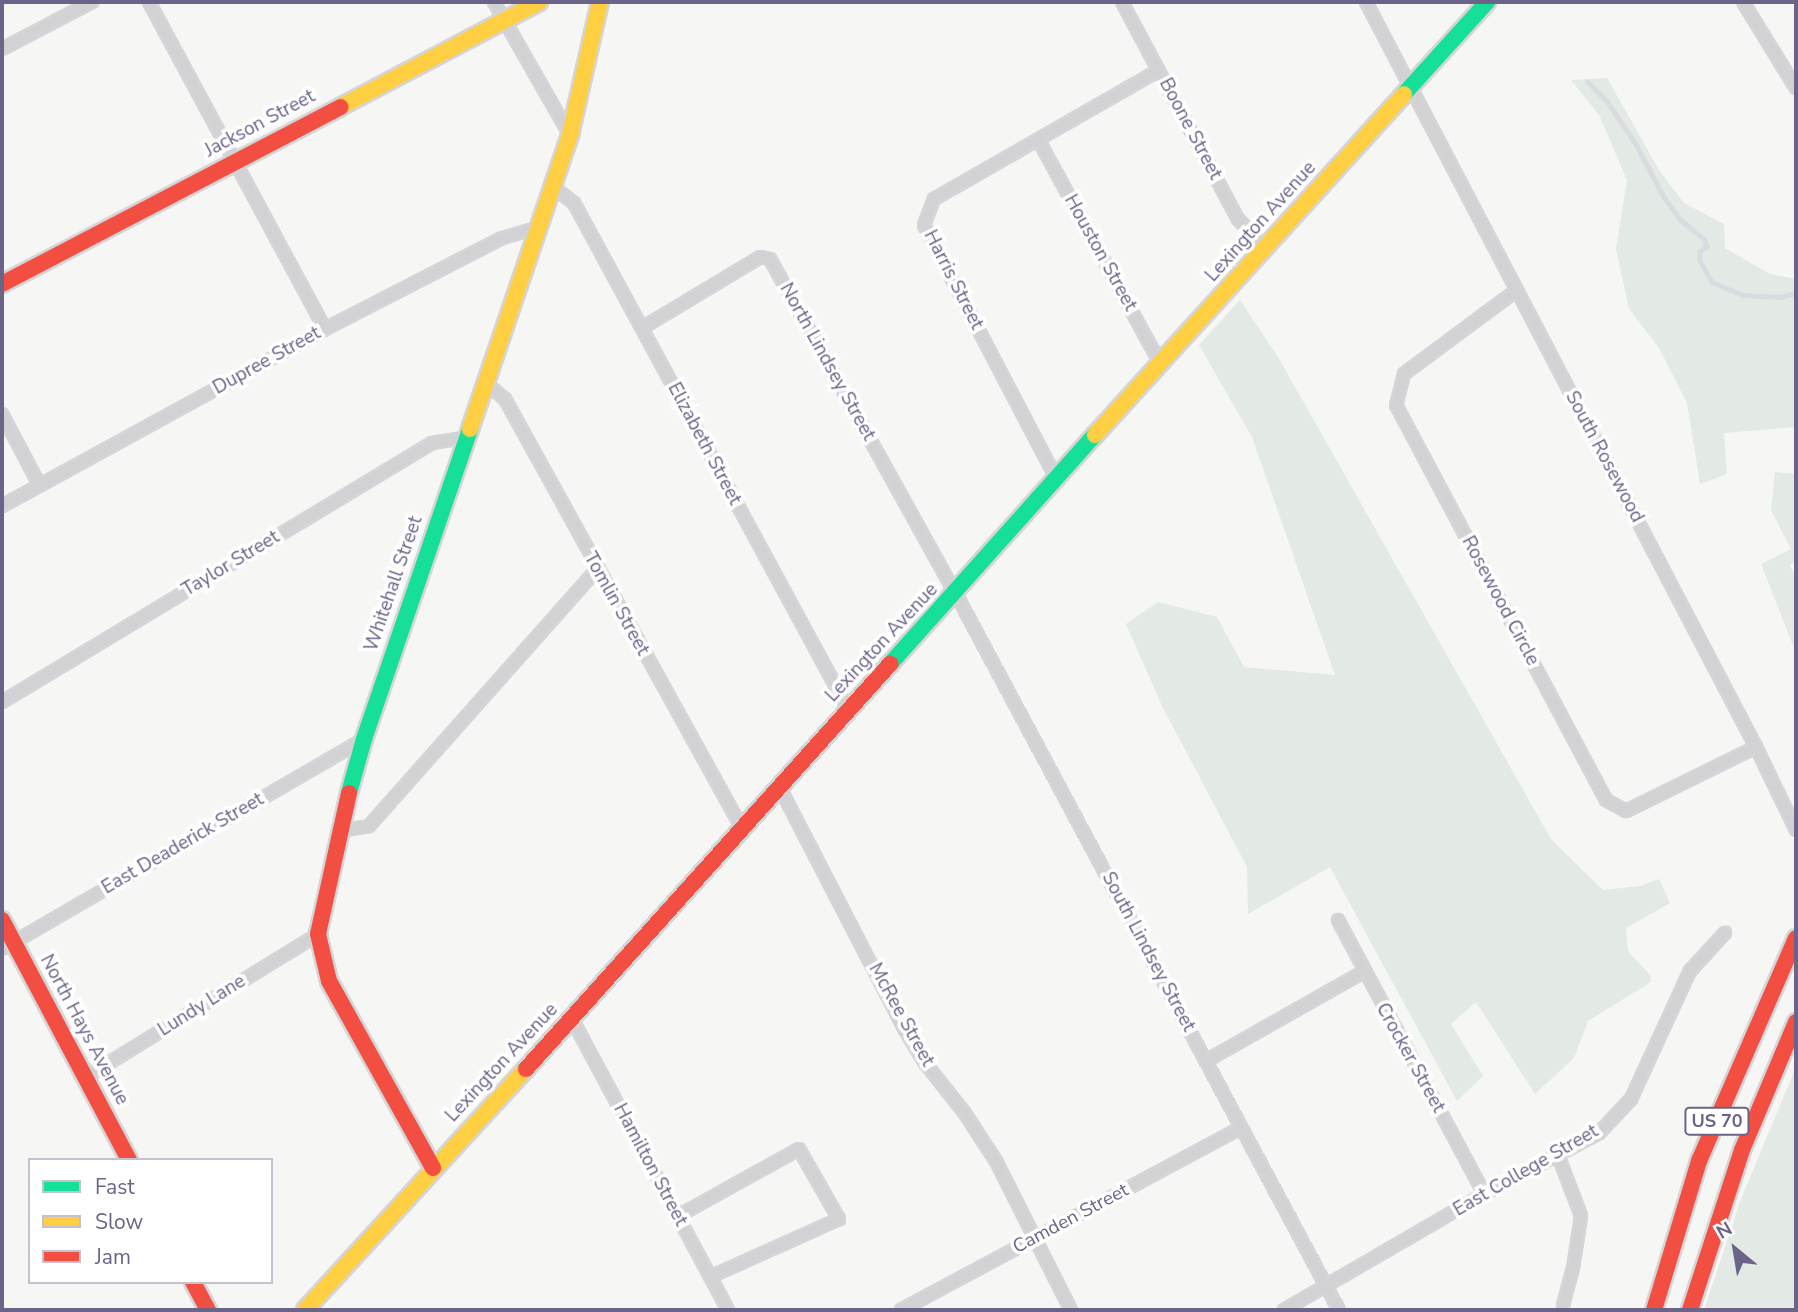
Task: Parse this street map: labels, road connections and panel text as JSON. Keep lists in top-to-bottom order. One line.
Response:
{"streets":{"main road":["Jackson Street","Lexington Avenue","Whitehall Street","North Hays Avenue","US 70"],"street":["Boone Street","Houston Street","Harris Street","Dupree Street","North Lindsey Street","Elizabeth Street","South Rosewood","Taylor Street","Rosewood Circle","Tomlin Street","East Deaderick Street","South Lindsey Street","Lundy Lane","McRee Street","Crocker Street","Hamilton Street","East College Street","Camden Street"]},"crossings":[["Boone Street","Lexington Avenue"],["Boone Street","Harris Street"],["Lexington Avenue","Houston Street"],["Lexington Avenue","Harris Street"],["Lexington Avenue","North Lindsey Street"],["Lexington Avenue","Elizabeth Street"],["Lexington Avenue","South Rosewood"],["Lexington Avenue","Whitehall Street"],["Lexington Avenue","Tomlin Street"],["Lexington Avenue","South Lindsey Street"],["Lexington Avenue","McRee Street"],["Lexington Avenue","Hamilton Street"],["Houston Street","Harris Street"],["Dupree Street","Whitehall Street"],["North Lindsey Street","Elizabeth Street"],["North Lindsey Street","South Lindsey Street"],["Elizabeth Street","Whitehall Street"],["South Rosewood","Rosewood Circle"],["Taylor Street","Whitehall Street"],["Whitehall Street","Tomlin Street"],["Whitehall Street","East Deaderick Street"],["Whitehall Street","Lundy Lane"],["East Deaderick Street","North Hays Avenue"],["South Lindsey Street","East College Street"],["South Lindsey Street","Camden Street"],["Lundy Lane","North Hays Avenue"],["McRee Street","Camden Street"],["Crocker Street","East College Street"]],"legend":["Fast","Slow","Jam"],"north":"top left"}
